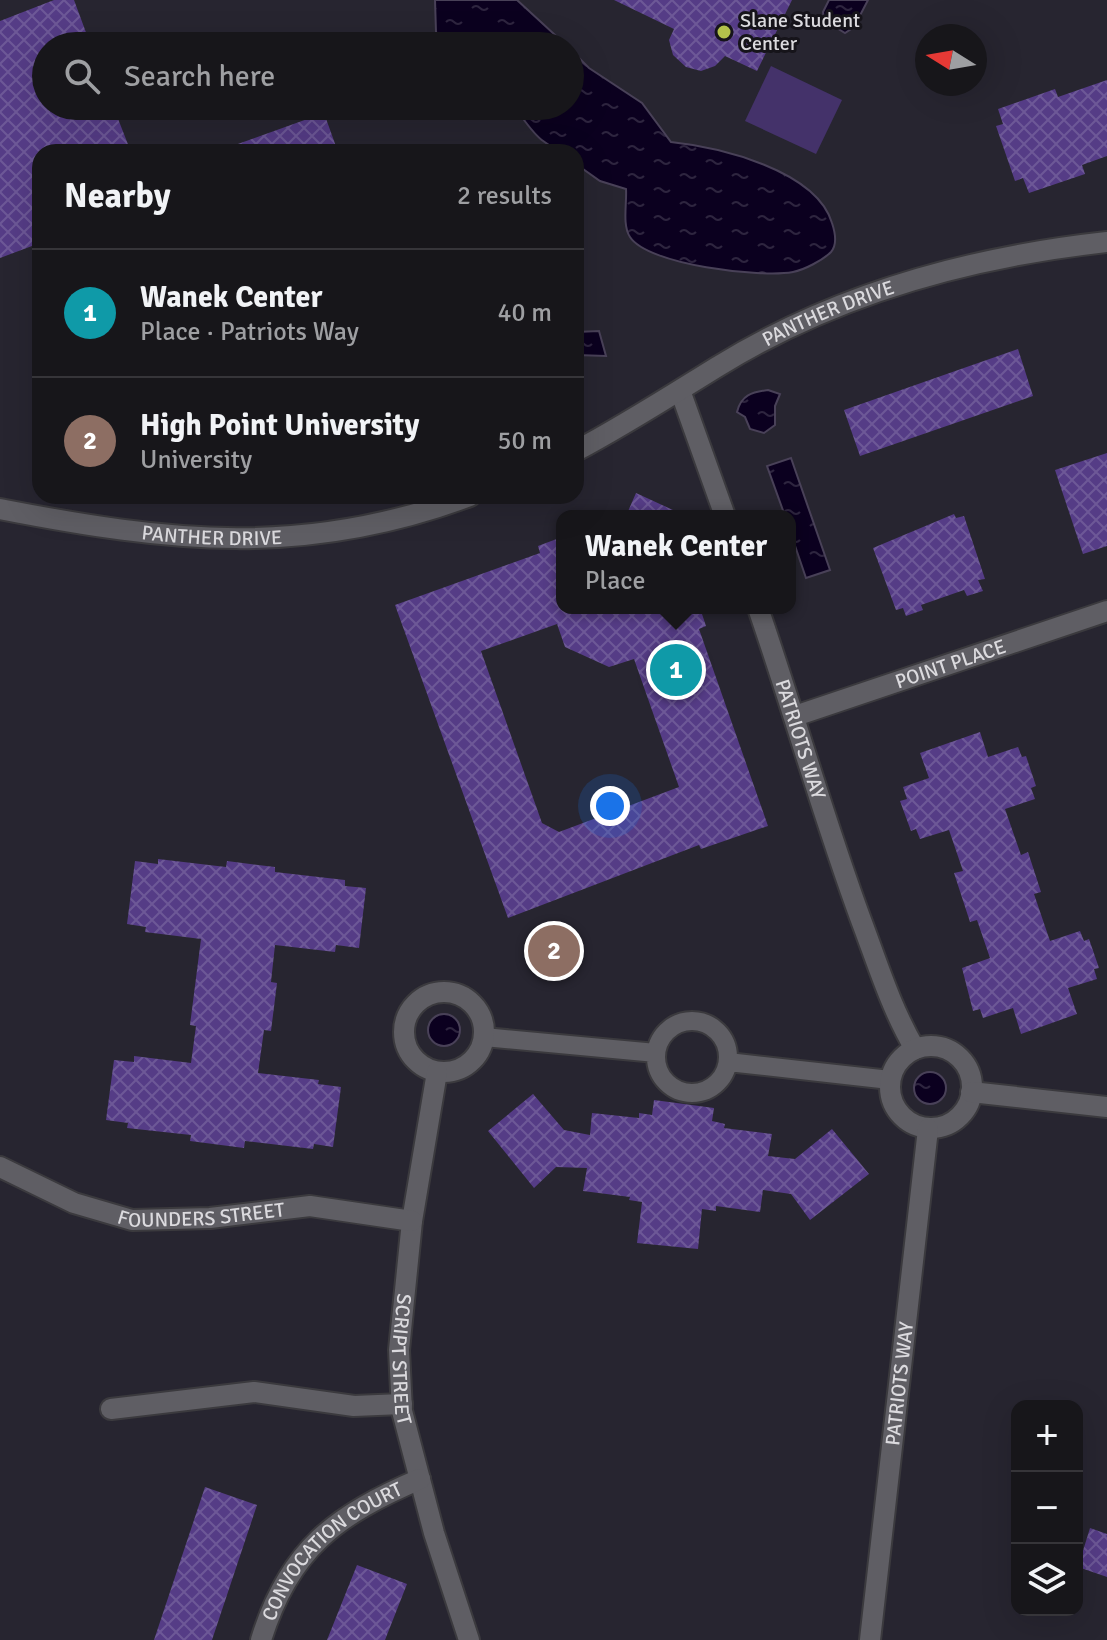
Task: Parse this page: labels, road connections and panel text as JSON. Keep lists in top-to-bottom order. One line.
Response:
{"streets":{"street":["PANTHER DRIVE","POINT PLACE","PATRIOTS WAY","FOUNDERS STREET","SCRIPT STREET","CONVOCATION COURT"]},"crossings":[["POINT PLACE","PATRIOTS WAY"],["FOUNDERS STREET","SCRIPT STREET"],["SCRIPT STREET","CONVOCATION COURT"]],"places":["Slane Student Center"],"north":"left","page":{"search":"Search here","heading":["Nearby","2 results"],"list":[{"mark":"1","name":"Wanek Center","note":"Place · Patriots Way","value":"40 m"},{"mark":"2","name":"High Point University","note":"University","value":"50 m"}],"popup":["Wanek Center","Place"],"pins":["1","2"],"map_buttons":["+","−"]}}
